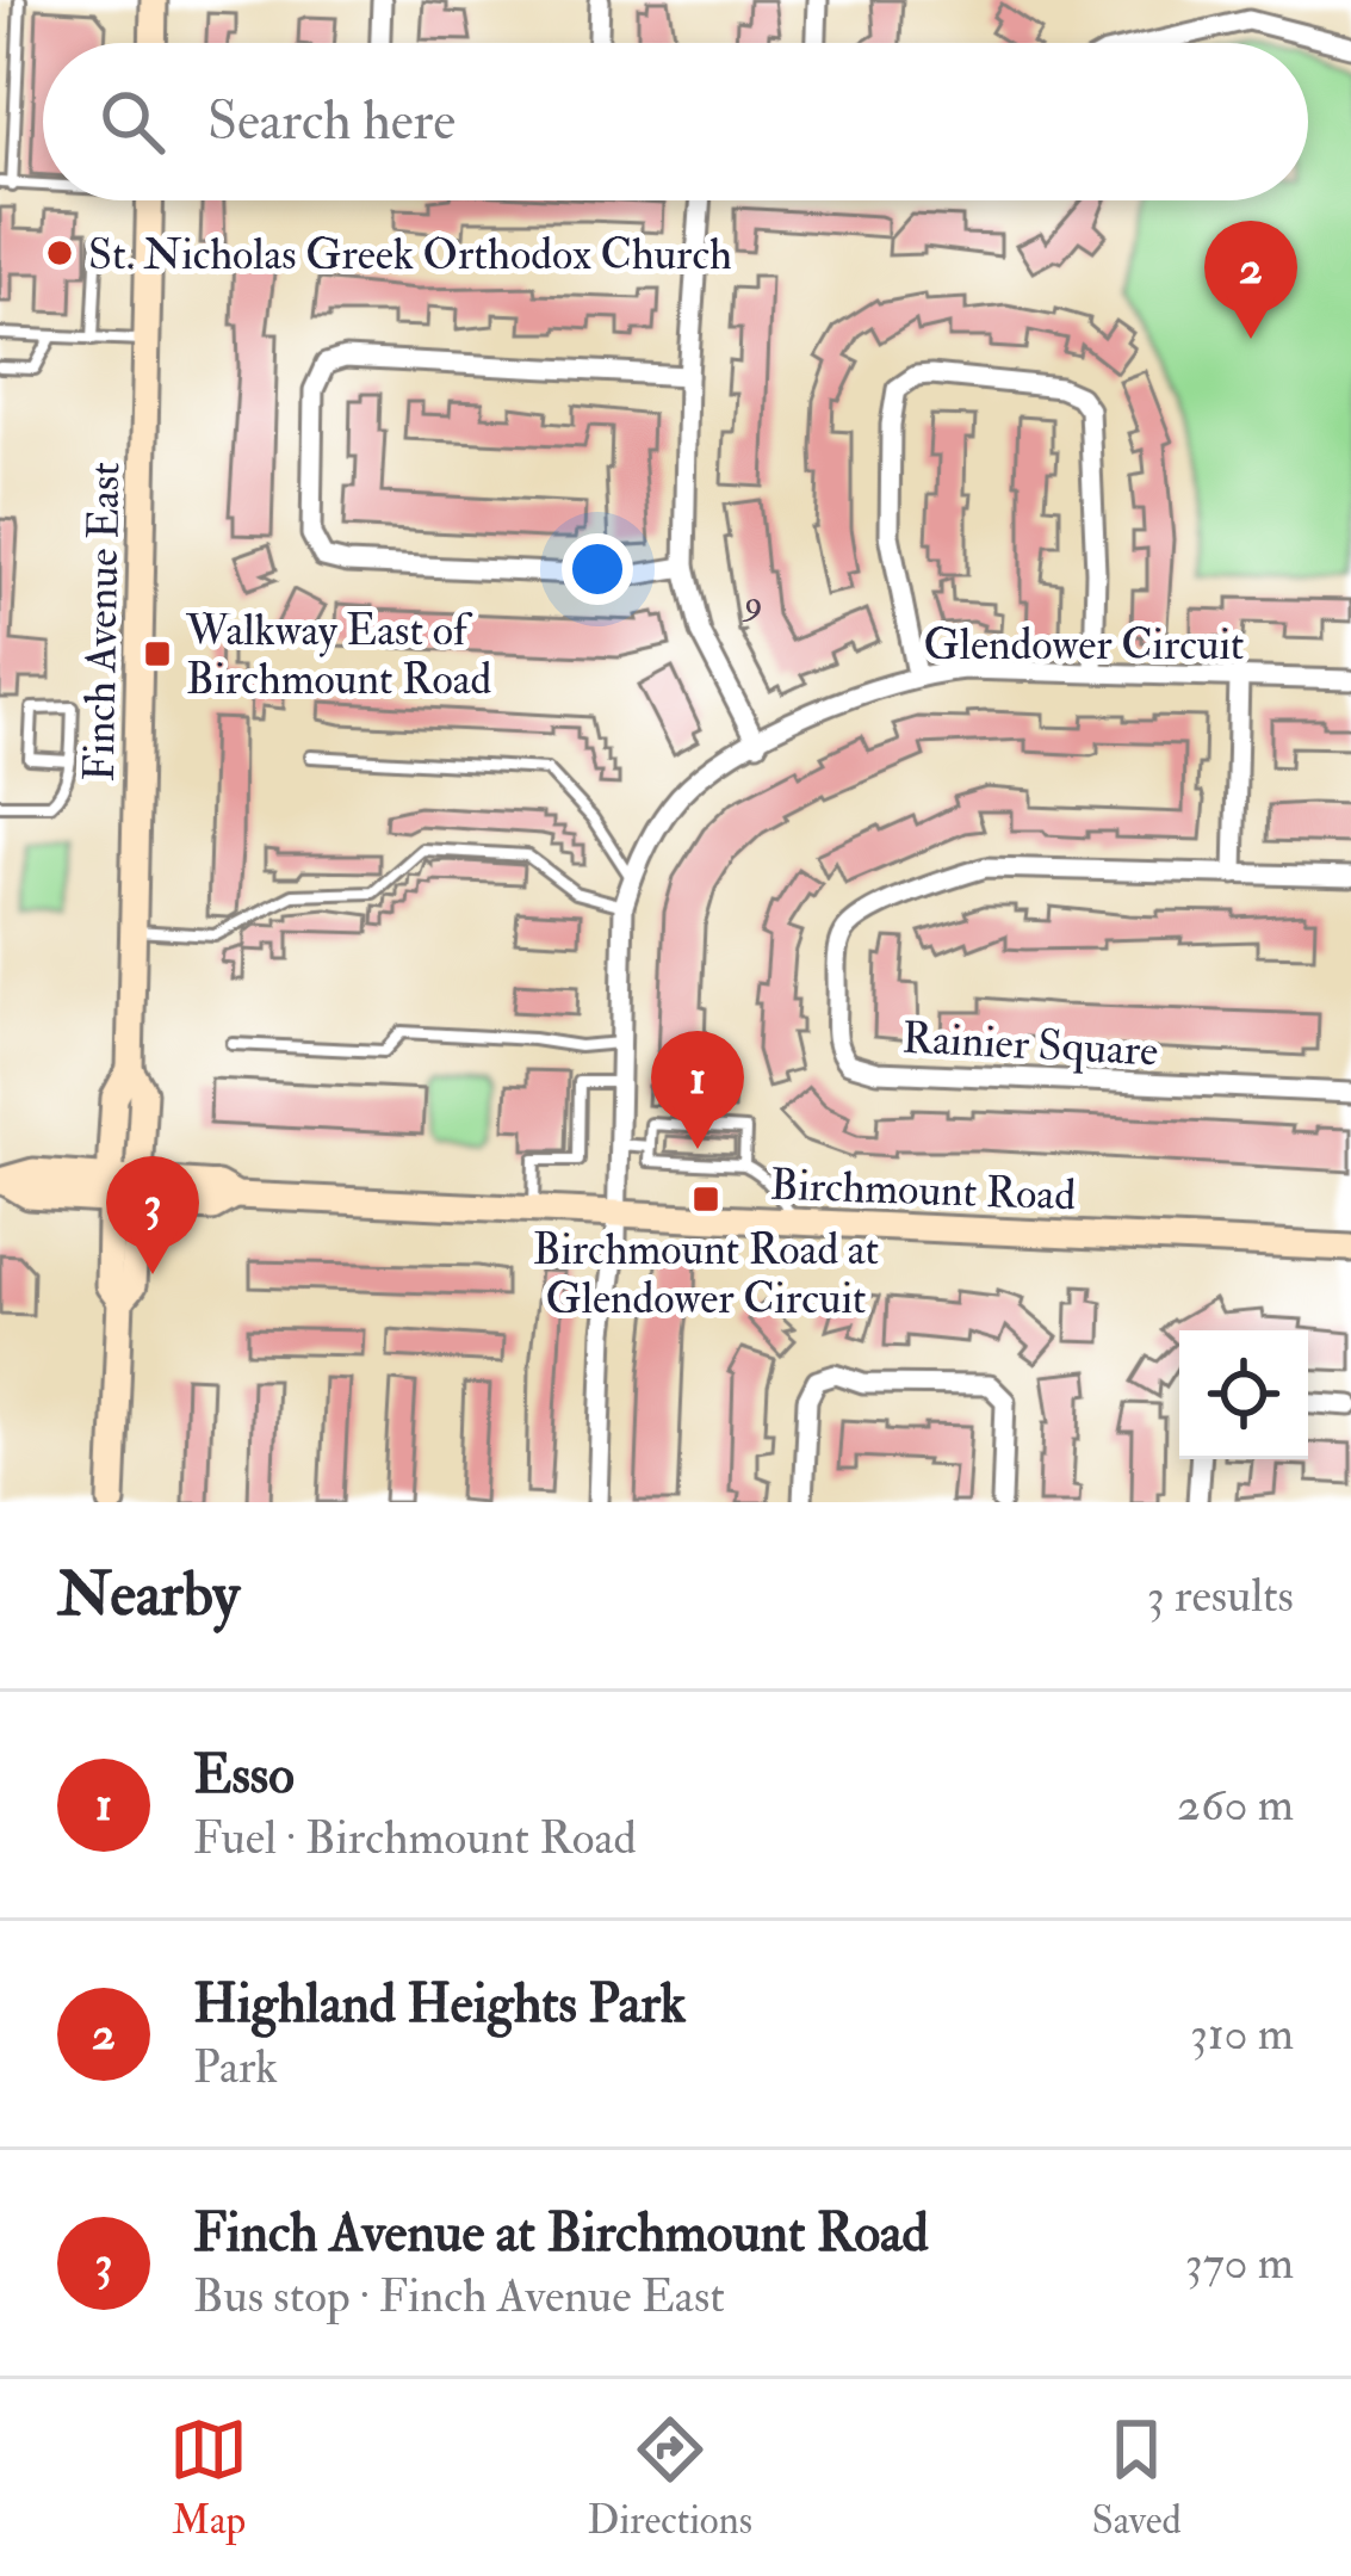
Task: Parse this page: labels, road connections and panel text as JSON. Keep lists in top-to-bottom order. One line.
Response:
{"streets":{"main road":["Finch Avenue East","Birchmount Road"],"street":["Glendower Circuit","Rainier Square"]},"crossings":[["Finch Avenue East","Birchmount Road"],["Glendower Circuit","Birchmount Road"]],"places":{"other":["St. Nicholas Greek Orthodox Church"],"transit":["Walkway East of Birchmount Road","Birchmount Road at Glendower Circuit"]},"house_numbers":["9"],"page":{"search":"Search here","pins":["2","1","3"],"heading":["Nearby","3 results"],"list":[{"mark":"1","name":"Esso","note":"Fuel · Birchmount Road","value":"260 m"},{"mark":"2","name":"Highland Heights Park","note":"Park","value":"310 m"},{"mark":"3","name":"Finch Avenue at Birchmount Road","note":"Bus stop · Finch Avenue East","value":"370 m"}],"nav":["Map","Directions","Saved"]}}
